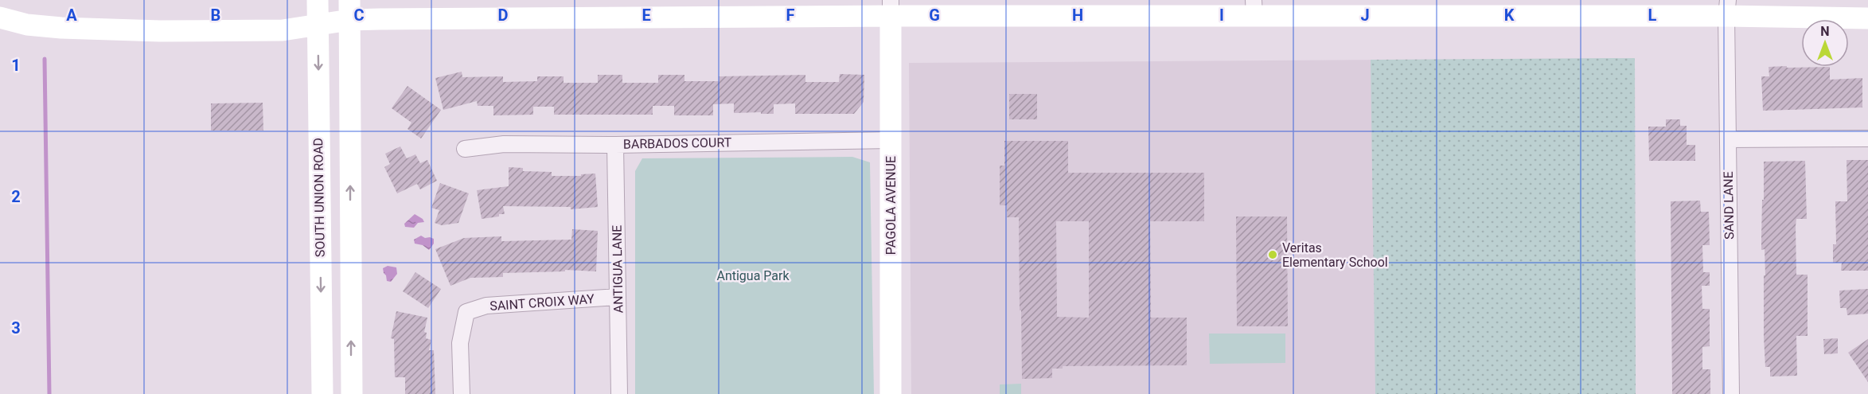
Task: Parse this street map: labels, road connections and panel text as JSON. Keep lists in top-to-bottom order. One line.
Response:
{"streets":{"street":["BARBADOS COURT","SOUTH UNION ROAD","PAGOLA AVENUE","SAND LANE","ANTIGUA LANE","SAINT CROIX WAY"]},"crossings":[["BARBADOS COURT","PAGOLA AVENUE"],["BARBADOS COURT","ANTIGUA LANE"],["ANTIGUA LANE","SAINT CROIX WAY"]],"parks":["Antigua Park"],"places":["Veritas Elementary School"],"north":"top","grid":{"columns":["A","B","C","D","E","F","G","H","I","J","K","L"],"rows":["1","2","3"]}}
